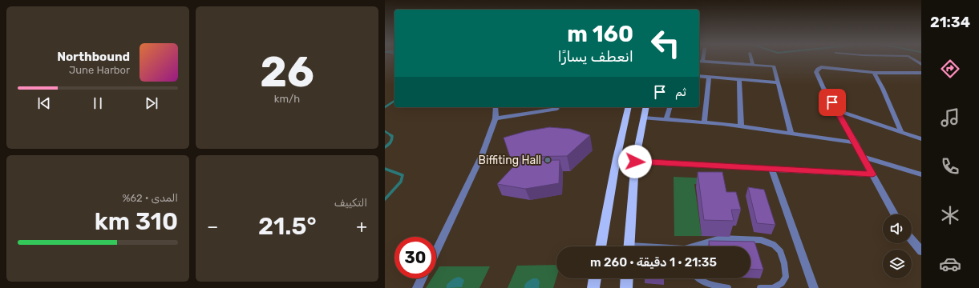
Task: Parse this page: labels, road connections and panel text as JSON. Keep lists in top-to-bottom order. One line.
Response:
{"places":["Biffiting Hall"],"page":{"tabs":"21:34","tile":[["26","km/h"],"التكييف",["المدى · 62%","310 km"]],"turn":["160 m","انعطف يسارًا"],"song":["Northbound","June Harbor"],"then":"ثم","heat":["−","21.5°","+"],"limit":"30","trip":"21:35 · 1 دقيقة · 260 m"}}
